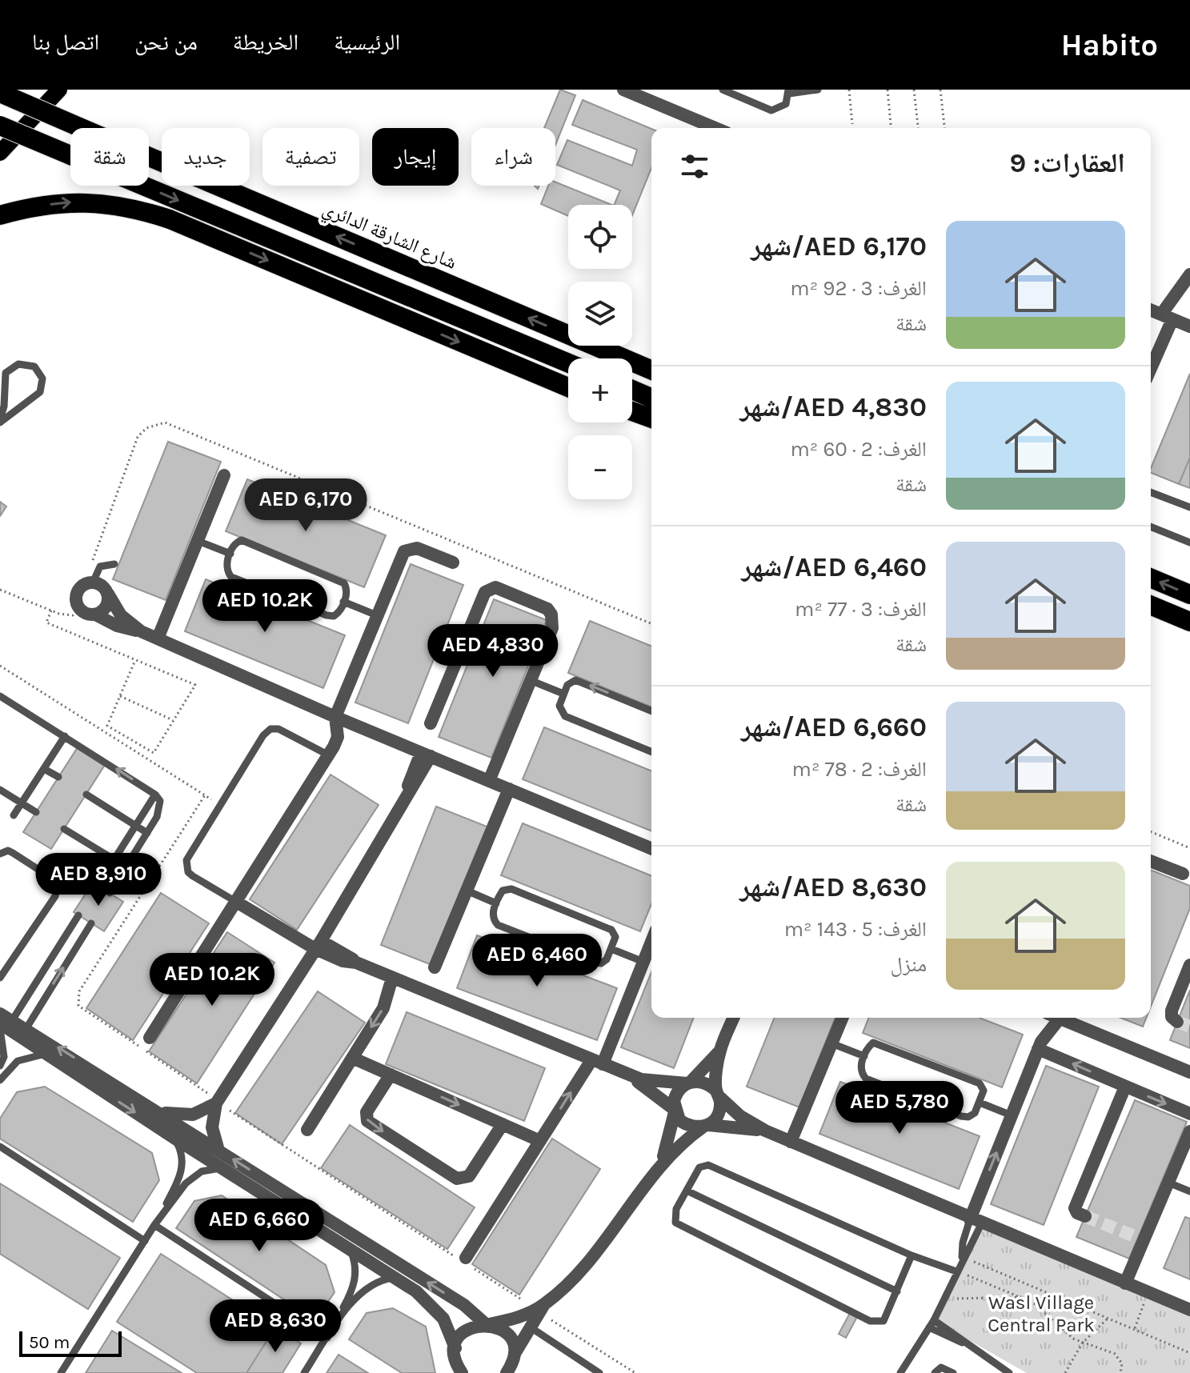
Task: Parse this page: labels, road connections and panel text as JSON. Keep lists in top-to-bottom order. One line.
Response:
{"streets":{"highway":["شارع الشارقة الدائري"]},"parks":["Wasl Village Central Park"],"scale_bar":"50 m","page":{"header":"Habito","nav":["الرئيسية","الخريطة","من نحن","اتصل بنا"],"chip":["شراء","إيجار","تصفية","جديد","شقة"],"heading":"العقارات: 9","map_buttons":["+","−"],"list":[{"name":"AED 6,170/شهر","note":"الغرف: 3 · 92 m² · شقة"},{"name":"AED 4,830/شهر","note":"الغرف: 2 · 60 m² · شقة"},{"name":"AED 6,460/شهر","note":"الغرف: 3 · 77 m² · شقة"},{"name":"AED 6,660/شهر","note":"الغرف: 2 · 78 m² · شقة"},{"name":"AED 8,630/شهر","note":"الغرف: 5 · 143 m² · منزل"}],"price":["AED 6,170","AED 10.2K","AED 4,830","AED 8,910","AED 6,460","AED 10.2K","AED 5,780","AED 6,660","AED 8,630"],"scale":"50 m"}}
